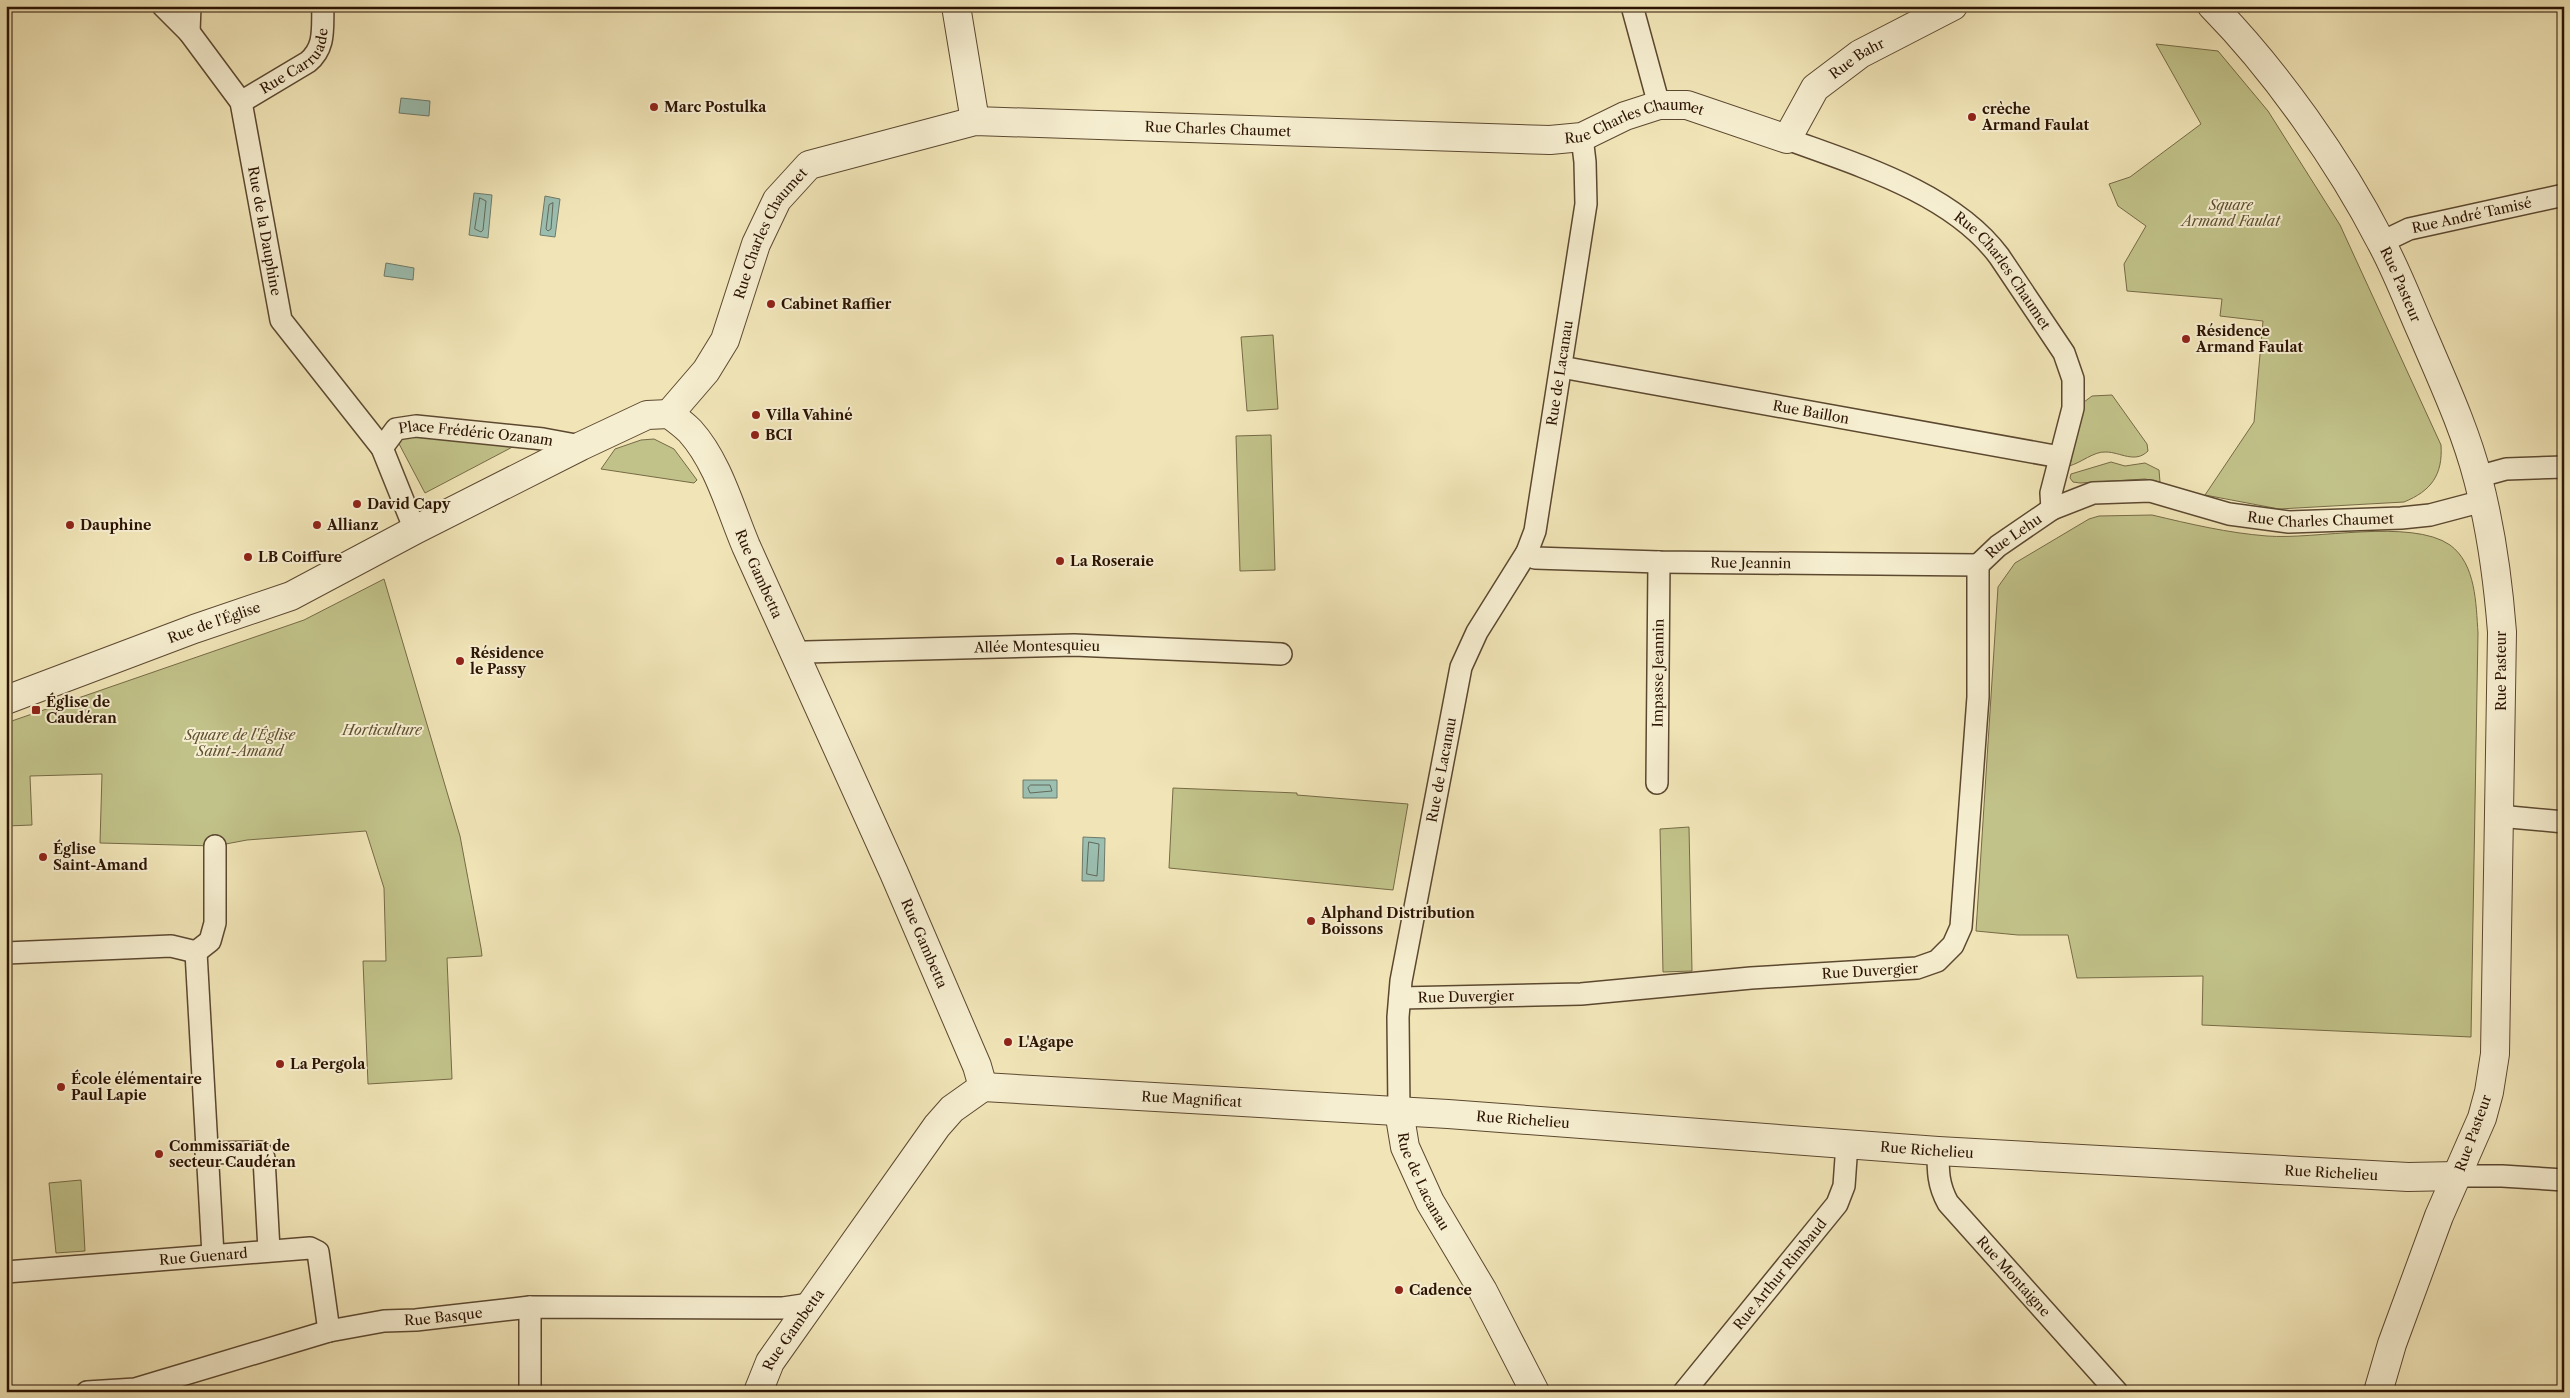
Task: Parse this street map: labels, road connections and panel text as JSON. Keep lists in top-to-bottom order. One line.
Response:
{"streets":{"street":["Rue Carruade","Rue Bahr","Rue Charles Chaumet","Rue André Tamisé","Rue de la Dauphine","Rue Pasteur","Rue de Lacanau","Rue Baillon","Place Frédéric Ozanam","Rue Lehu","Rue Jeannin","Rue Gambetta","Rue de l'Église","Allée Montesquieu","Impasse Jeannin","Rue Duvergier","Rue Magnificat","Rue Richelieu","Rue Guenard","Rue Arthur Rimbaud","Rue Montaigne","Rue Basque"]},"crossings":[["Rue Carruade","Rue de la Dauphine"],["Rue Bahr","Rue Charles Chaumet"],["Rue Charles Chaumet","Rue Pasteur"],["Rue Charles Chaumet","Rue de Lacanau"],["Rue Charles Chaumet","Rue Baillon"],["Rue Charles Chaumet","Place Frédéric Ozanam"],["Rue Charles Chaumet","Rue Lehu"],["Rue Charles Chaumet","Rue Gambetta"],["Rue André Tamisé","Rue Pasteur"],["Rue de la Dauphine","Place Frédéric Ozanam"],["Rue Pasteur","Rue Richelieu"],["Rue de Lacanau","Rue Baillon"],["Rue de Lacanau","Rue Jeannin"],["Rue de Lacanau","Rue Duvergier"],["Rue de Lacanau","Rue Magnificat"],["Rue de Lacanau","Rue Richelieu"],["Place Frédéric Ozanam","Rue Gambetta"],["Place Frédéric Ozanam","Rue de l'Église"],["Rue Lehu","Rue Jeannin"],["Rue Lehu","Rue Duvergier"],["Rue Jeannin","Impasse Jeannin"],["Rue Jeannin","Rue Duvergier"],["Rue Gambetta","Allée Montesquieu"],["Rue Gambetta","Rue Magnificat"],["Rue Gambetta","Rue Basque"],["Rue Magnificat","Rue Richelieu"],["Rue Richelieu","Rue Arthur Rimbaud"],["Rue Richelieu","Rue Montaigne"],["Rue Guenard","Rue Basque"]],"parks":["Square Armand Faulat","Horticulture","Square de l'Église Saint-Amand"],"places":{"other":["Marc Postulka","crèche Armand Faulat","Cabinet Raffier","Résidence Armand Faulat","Villa Vahiné","BCI","David Capy","Dauphine","Allianz","LB Coiffure","La Roseraie","Résidence le Passy","Église Saint-Amand","Alphand Distribution Boissons","L'Agape","La Pergola","École élémentaire Paul Lapie","Commissariat de secteur Caudéran","Cadence"],"transit":["Église de Caudéran"]}}
